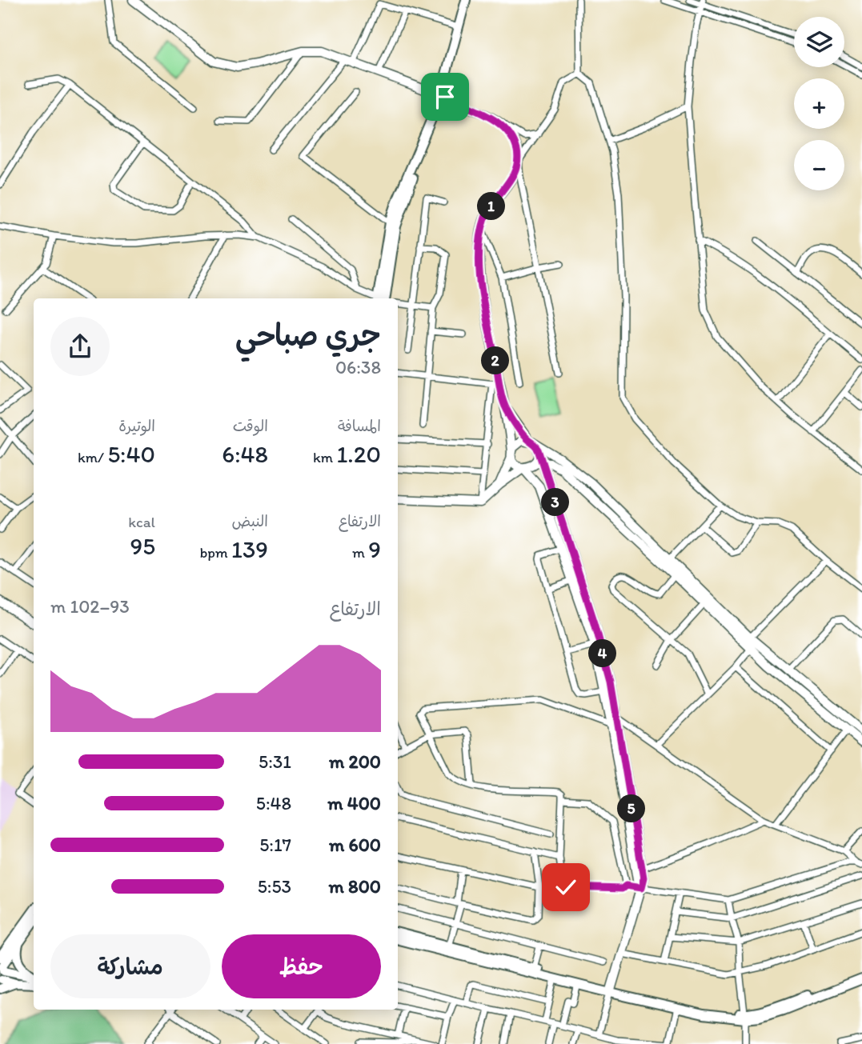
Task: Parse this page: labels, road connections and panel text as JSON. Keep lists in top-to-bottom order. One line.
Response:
{"page":{"map_buttons":["+","−"],"pins":["1","2","3","4","5"],"heading":["جري صباحي","06:38"],"stats":[["المسافة","1.20 km"],["الوقت","6:48"],["الوتيرة","5:40 /km"],["الارتفاع","9 m"],["النبض","139 bpm"],["kcal","95"]],"chart":["الارتفاع","93–102 m"],"list":[{"name":"200 m","note":"5:31"},{"name":"400 m","note":"5:48"},{"name":"600 m","note":"5:17"},{"name":"800 m","note":"5:53"}],"buttons":["حفظ","مشاركة"]}}
